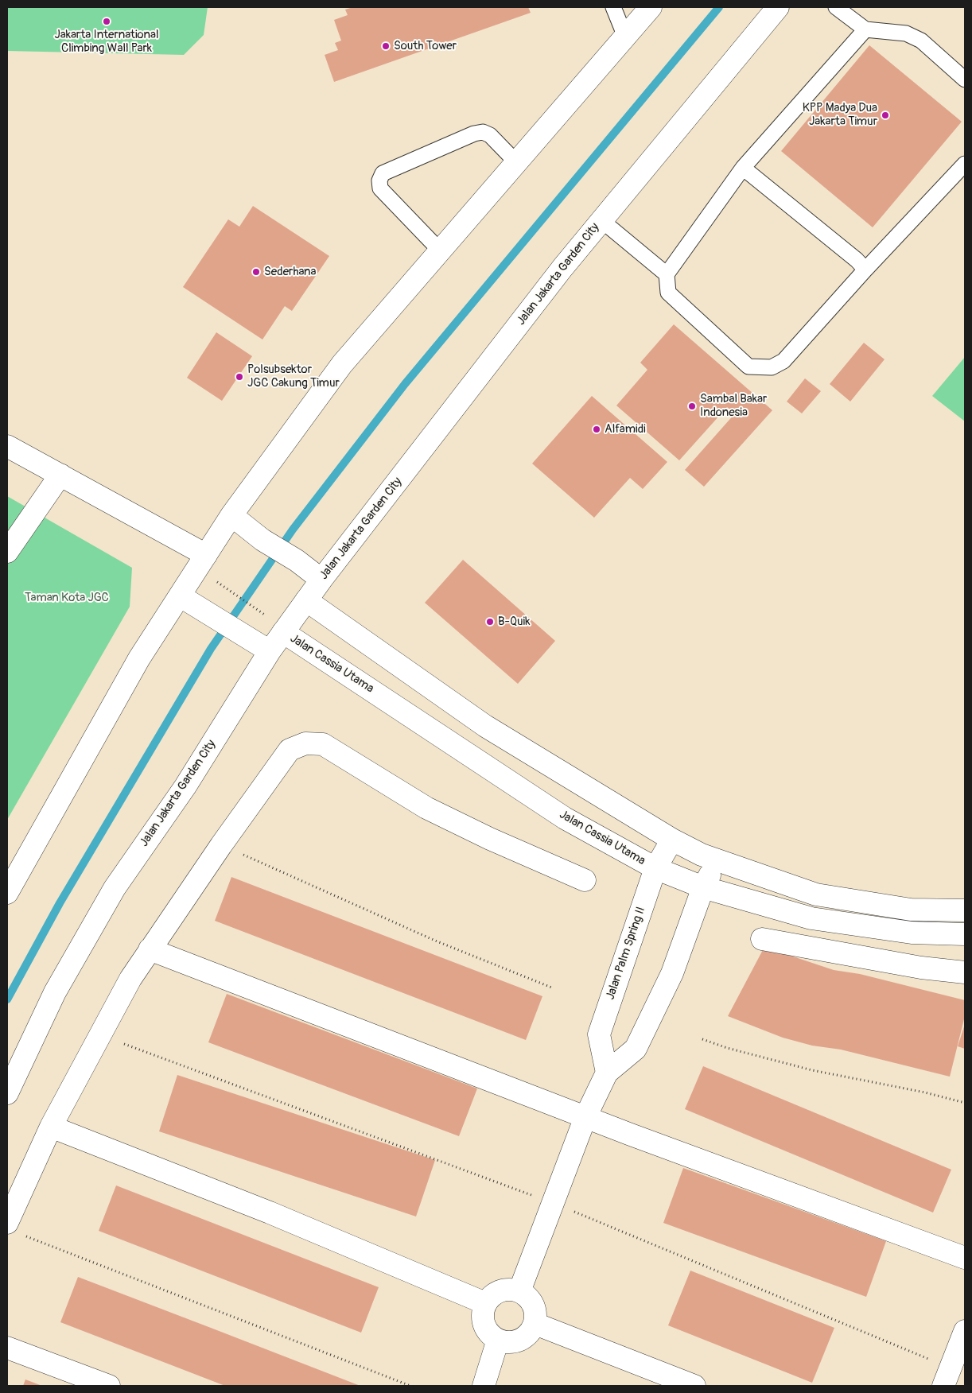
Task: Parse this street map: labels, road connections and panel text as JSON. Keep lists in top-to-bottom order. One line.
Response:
{"streets":{"street":["Jalan Jakarta Garden City","Jalan Cassia Utama","Jalan Palm Spring II"]},"crossings":[["Jalan Jakarta Garden City","Jalan Cassia Utama"],["Jalan Cassia Utama","Jalan Palm Spring II"]],"parks":["Taman Kota JGC"],"places":["Jakarta International Climbing Wall Park","South Tower","KPP Madya Dua Jakarta Timur","Sederhana","Polsubsektor JGC Cakung Timur","Sambal Bakar Indonesia","Alfamidi","B-Quik"]}
